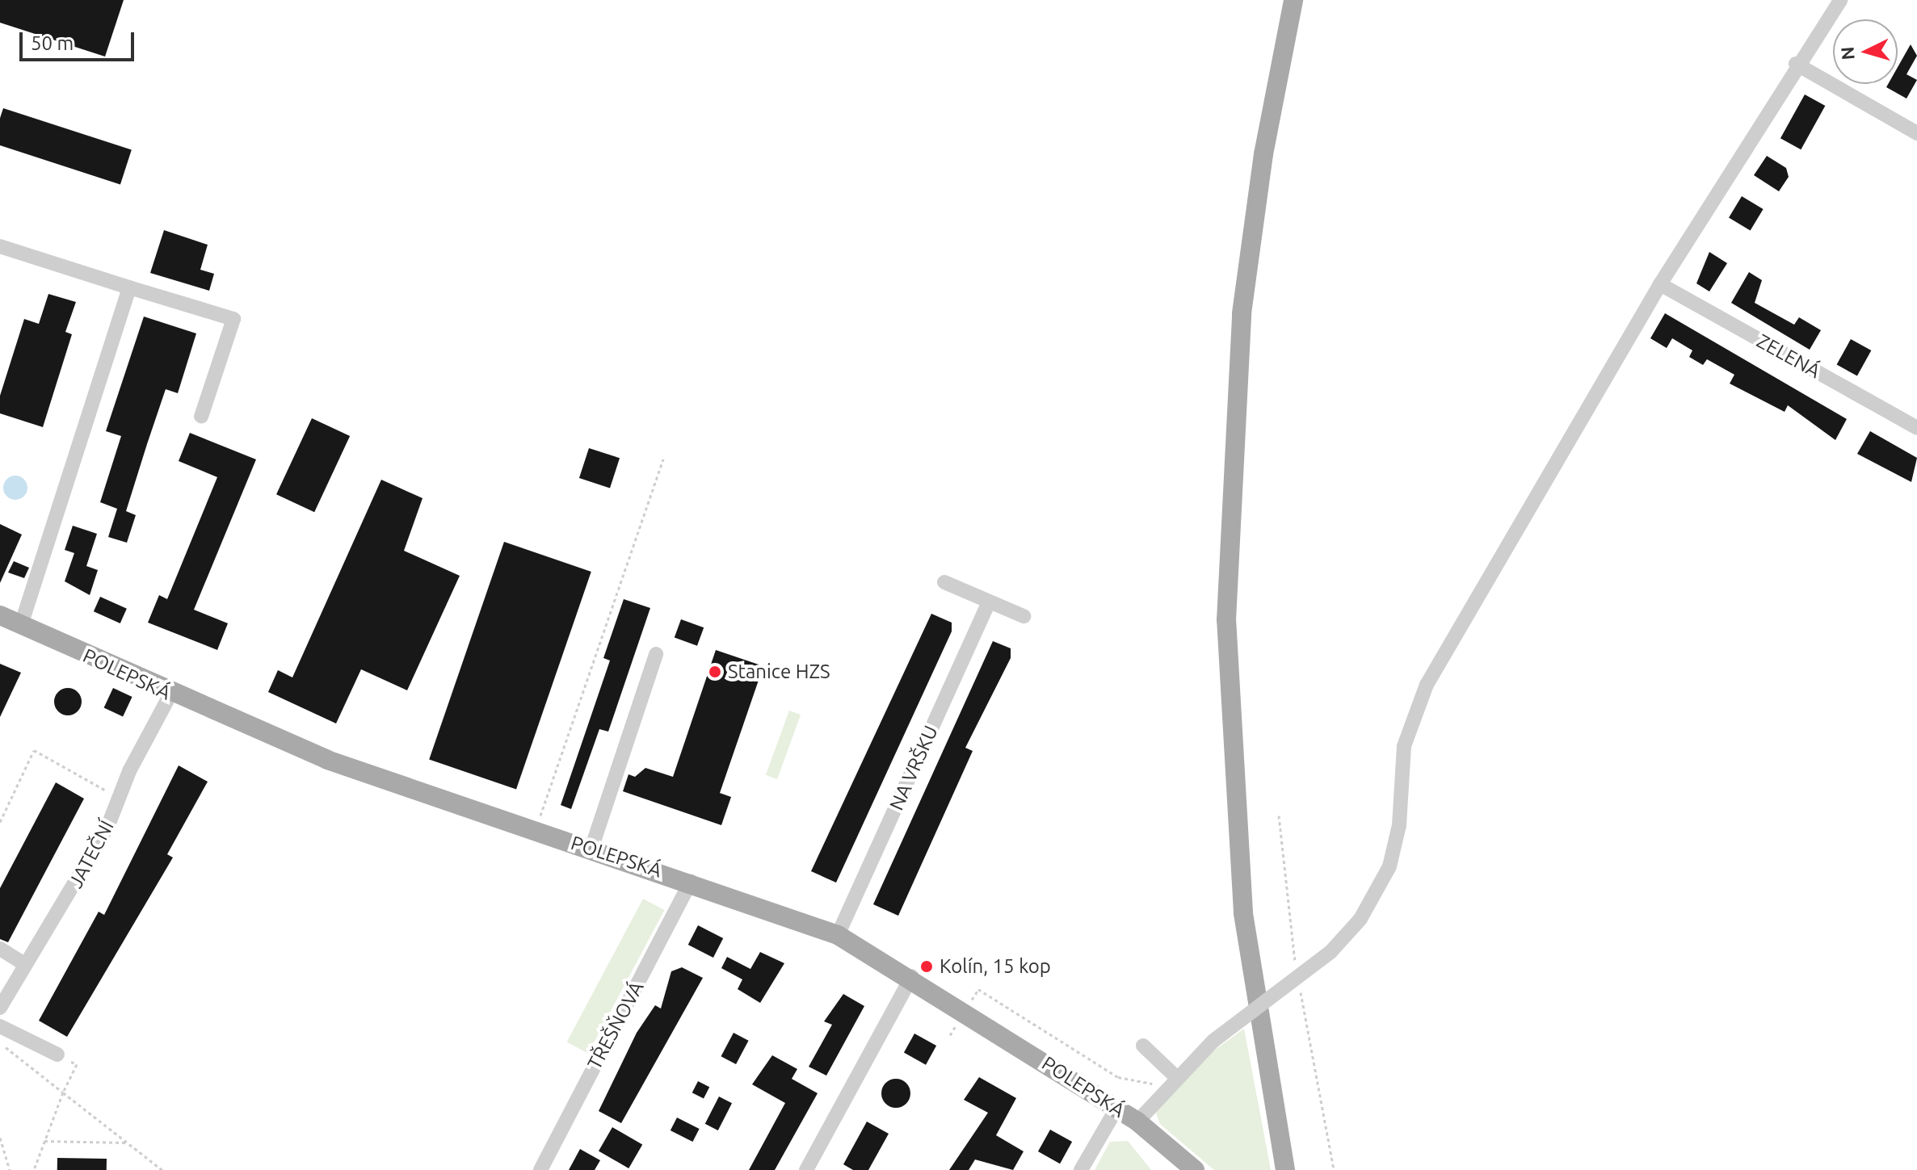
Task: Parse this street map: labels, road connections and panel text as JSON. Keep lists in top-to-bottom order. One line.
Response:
{"streets":{"main road":["POLEPSKÁ"],"street":["ZELENÁ","NA VRŠKU","JATEČNÍ","TŘEŠŇOVÁ"]},"crossings":[["POLEPSKÁ","NA VRŠKU"],["POLEPSKÁ","JATEČNÍ"],["POLEPSKÁ","TŘEŠŇOVÁ"]],"places":["Stanice HZS","Kolín, 15 kop"],"scale_bar":"50 m","north":"left"}
